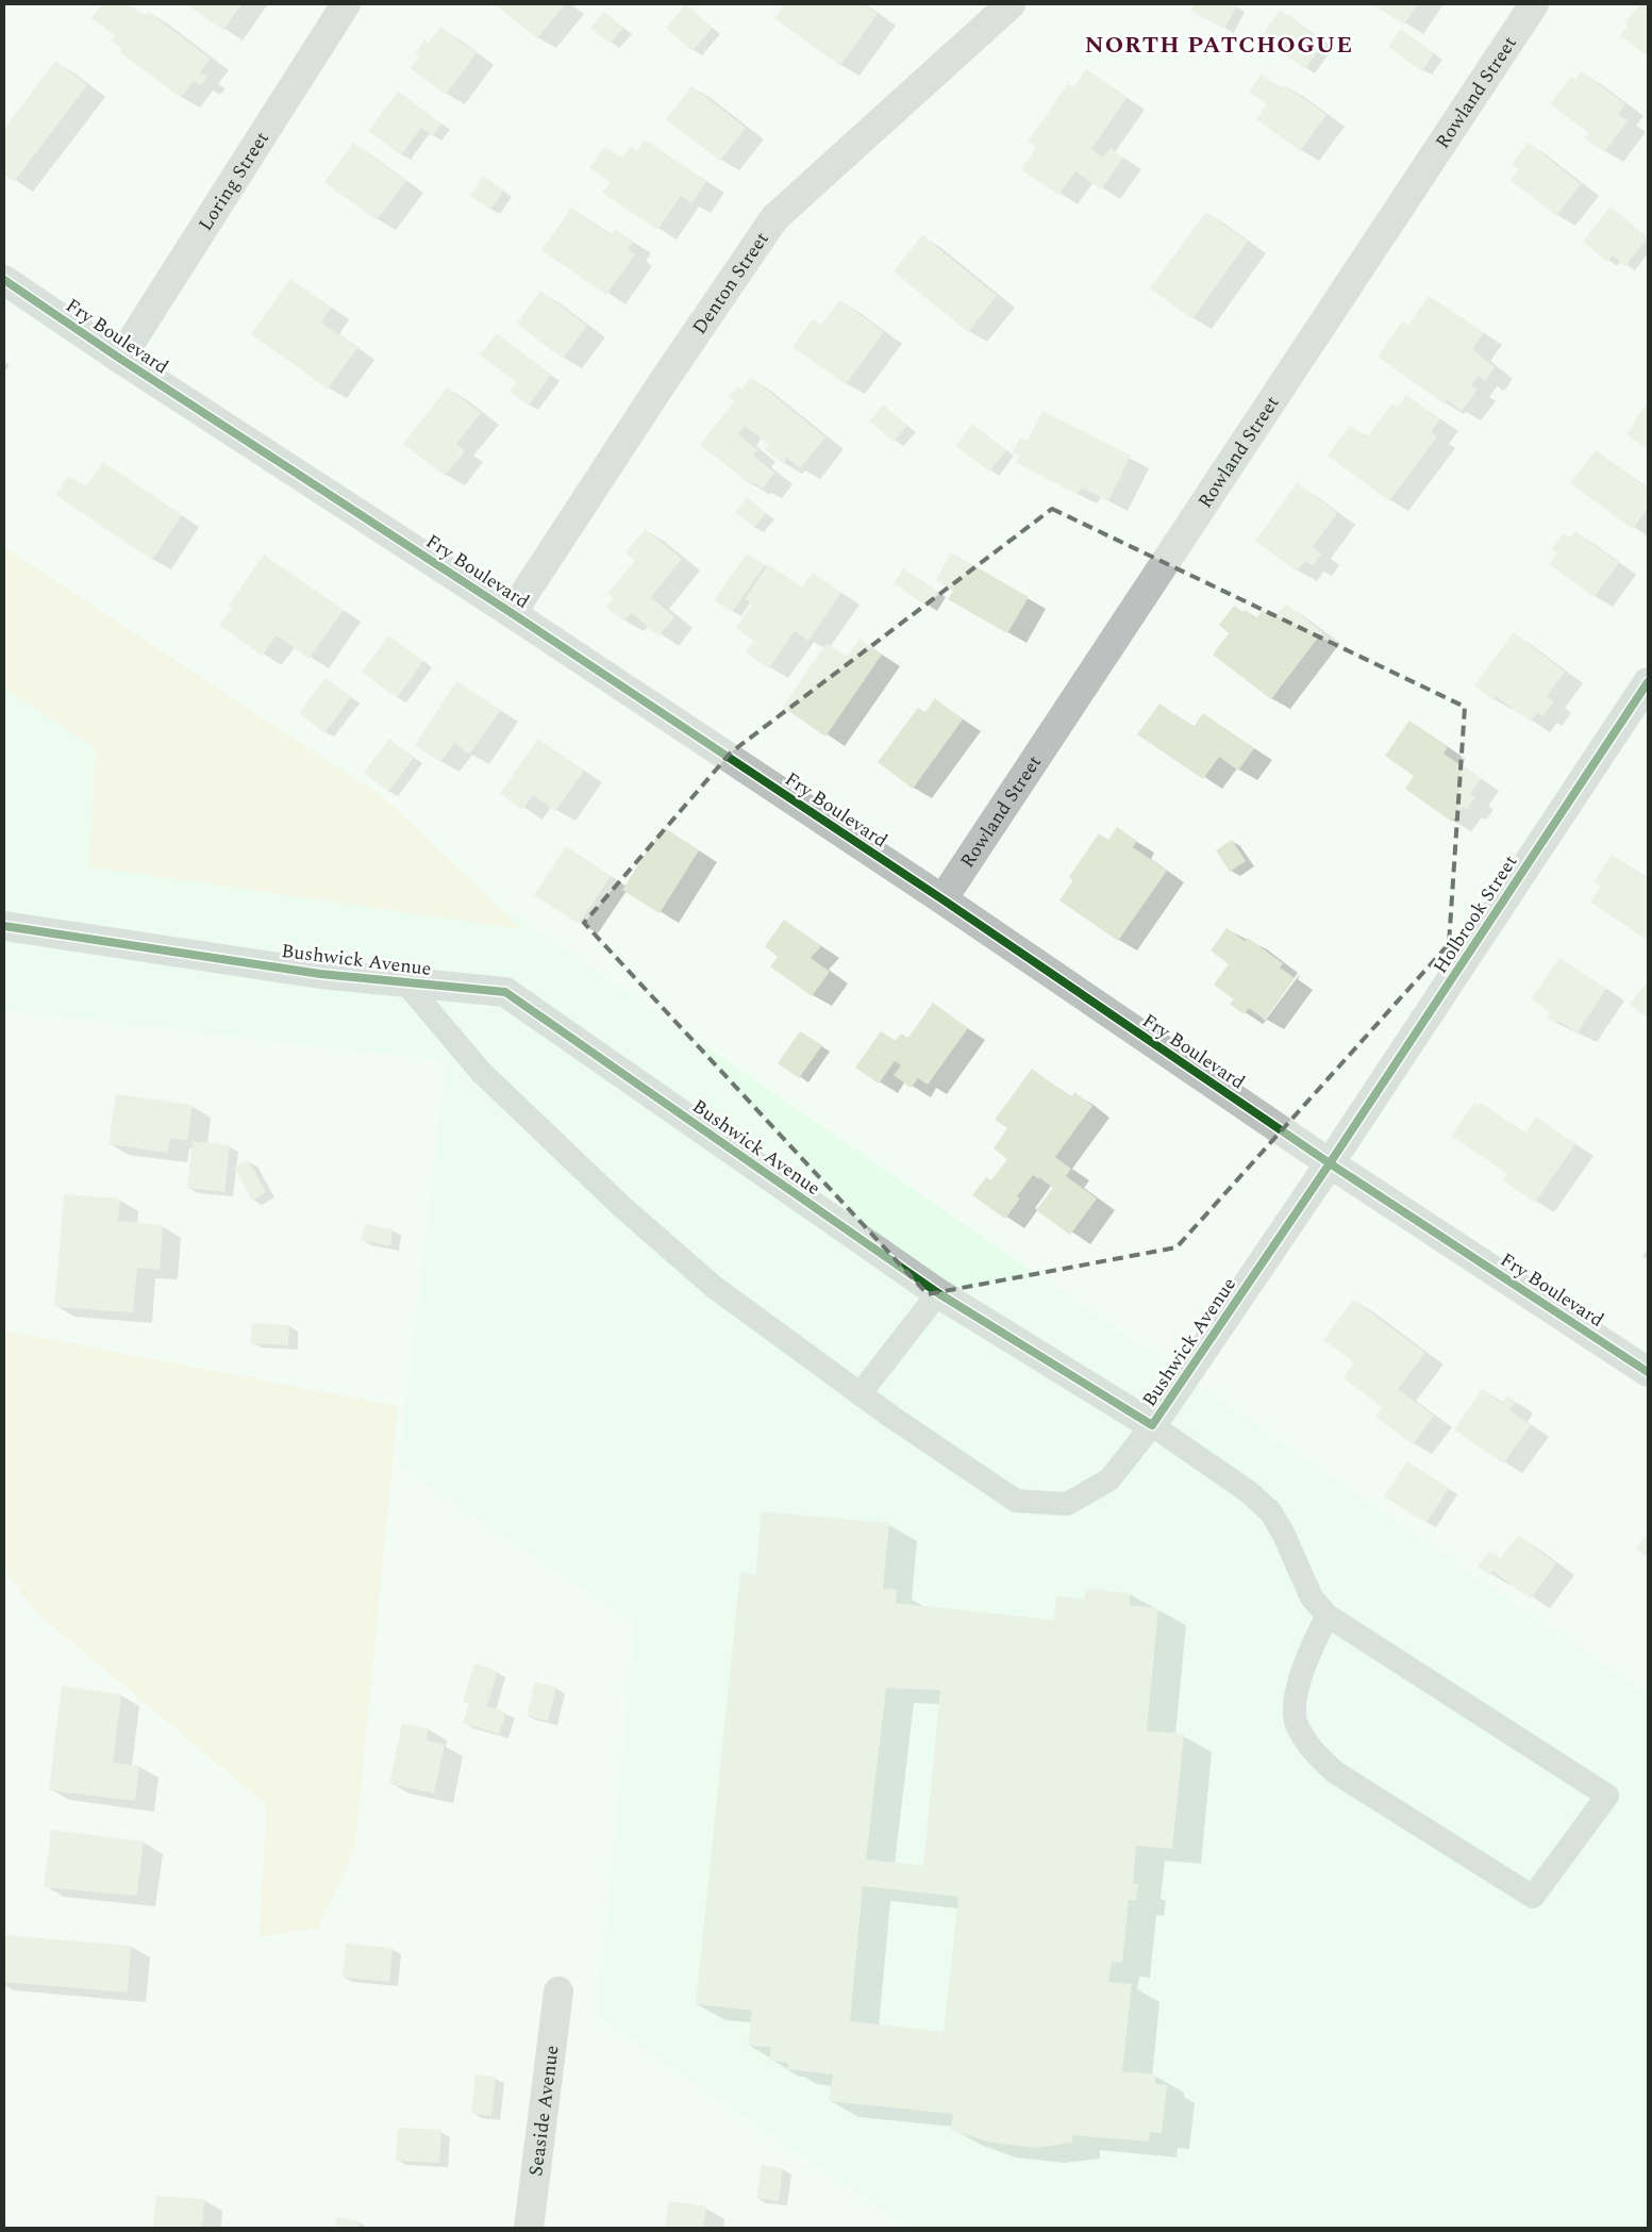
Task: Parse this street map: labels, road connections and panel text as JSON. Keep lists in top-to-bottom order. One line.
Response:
{"streets":{"street":["Rowland Street","Loring Street","Denton Street","Fry Boulevard","Holbrook Street","Bushwick Avenue","Seaside Avenue"]},"crossings":[["Rowland Street","Fry Boulevard"],["Loring Street","Fry Boulevard"],["Denton Street","Fry Boulevard"],["Fry Boulevard","Holbrook Street"],["Fry Boulevard","Bushwick Avenue"],["Holbrook Street","Bushwick Avenue"]],"districts":["NORTH PATCHOGUE"]}
